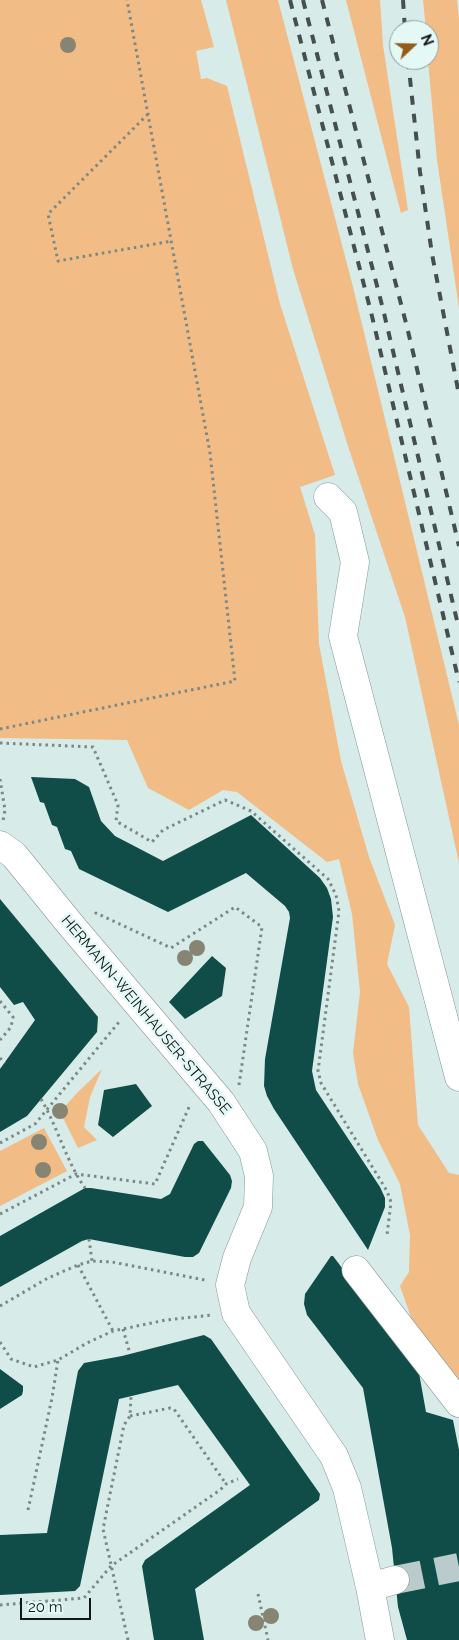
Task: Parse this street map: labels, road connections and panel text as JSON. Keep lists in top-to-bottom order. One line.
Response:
{"streets":{"street":["HERMANN-WEINHAUSER-STRASSE"]},"scale_bar":"20 m","north":"right"}
